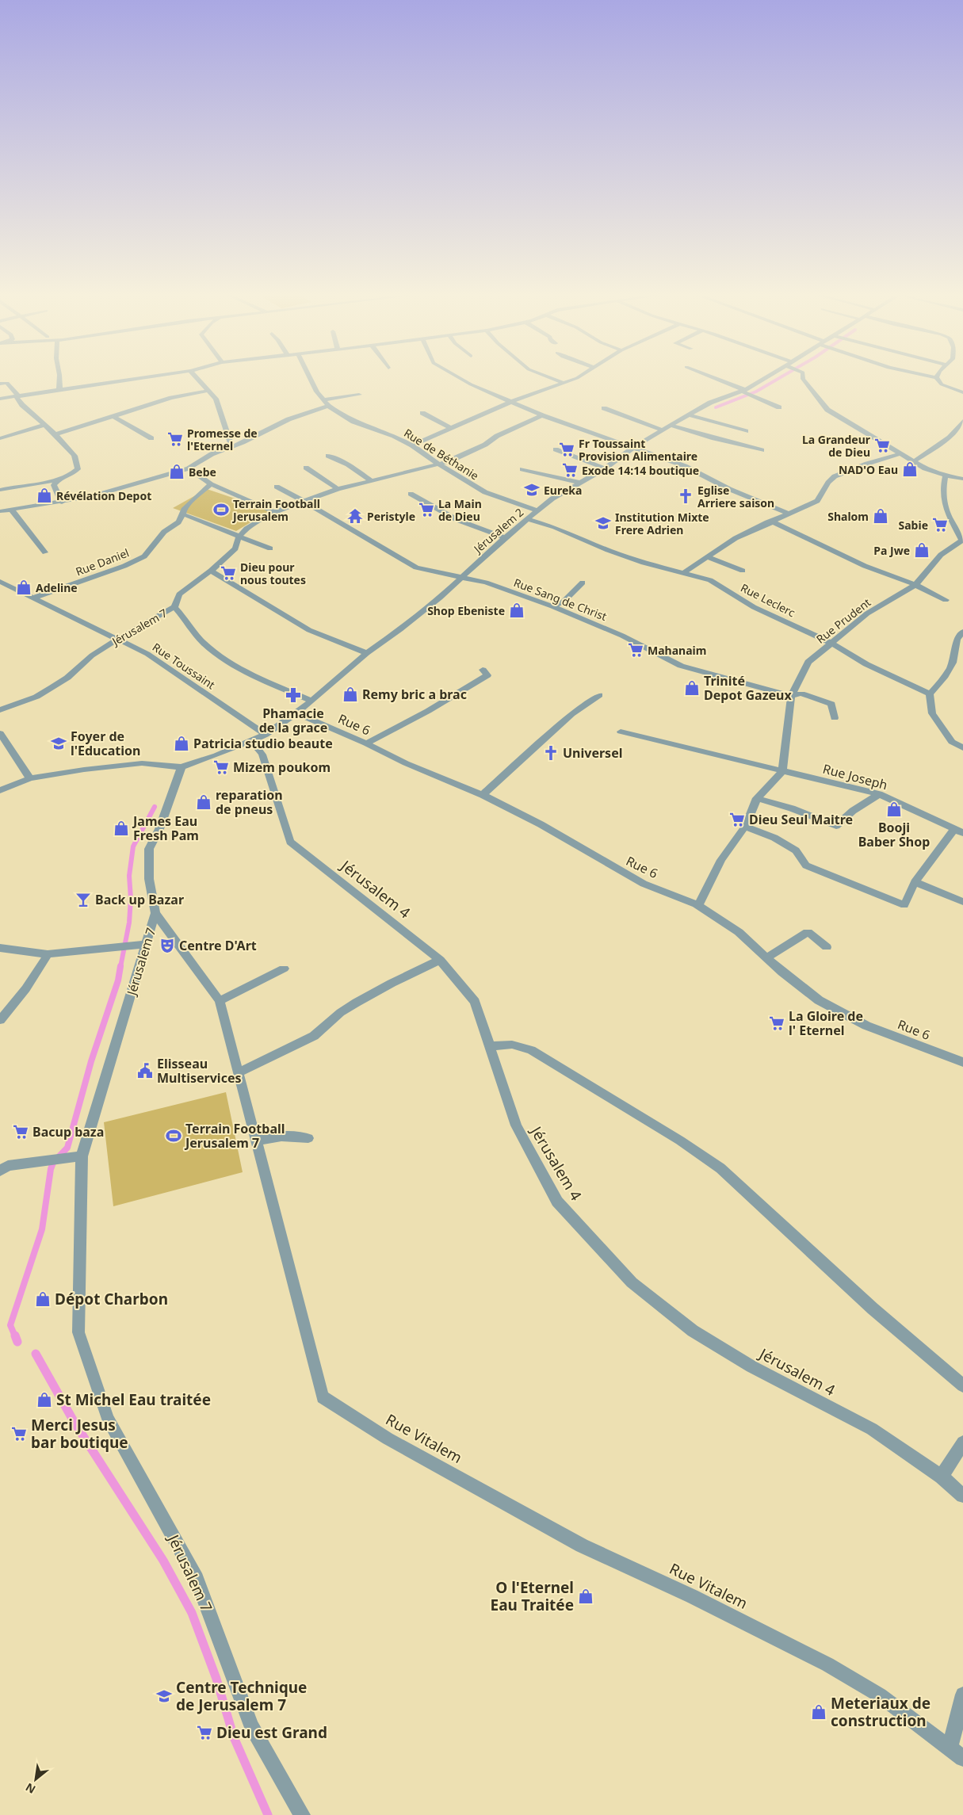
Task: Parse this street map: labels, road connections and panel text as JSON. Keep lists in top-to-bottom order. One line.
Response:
{"streets":{"street":["Rue de Béthanie","Jérusalem 2","Rue Daniel","Rue Sang de Christ","Rue Leclerc","Rue Prudent","Jérusalem 7","Rue Toussaint","Rue 6","Rue Joseph","Jérusalem 4","Rue Vitalem"]},"crossings":[["Rue de Béthanie","Jérusalem 2"],["Rue de Béthanie","Jérusalem 7"],["Jérusalem 2","Rue Sang de Christ"],["Jérusalem 2","Rue Leclerc"],["Jérusalem 2","Jérusalem 7"],["Jérusalem 2","Rue Toussaint"],["Jérusalem 2","Rue 6"],["Jérusalem 2","Jérusalem 4"],["Rue Daniel","Rue Toussaint"],["Rue Sang de Christ","Rue Prudent"],["Rue Sang de Christ","Jérusalem 7"],["Rue Leclerc","Rue Prudent"],["Rue Prudent","Rue Joseph"],["Jérusalem 7","Rue Toussaint"],["Jérusalem 7","Rue Vitalem"]],"places":{"supermarket":["Promesse de l'Eternel","La Grandeur de Dieu","Fr Toussaint Provision Alimentaire","Exode 14:14 boutique","La Main de Dieu","Sabie","Dieu pour nous toutes","Mahanaim","Mizem poukom","Dieu Seul Maitre","La Gloire de l' Eternel","Bacup baza","Merci Jesus bar boutique","Dieu est Grand"],"shop":["NAD'O Eau","Bebe","Révélation Depot","Shalom","Pa Jwe","Adeline","Shop Ebeniste","Trinité Depot Gazeux","Remy bric a brac","Patricia studio beaute","reparation de pneus","Booji Baber Shop","James Eau Fresh Pam","Dépot Charbon","St Michel Eau traitée","O l'Eternel Eau Traitée","Meteriaux de construction"],"school or university":["Eureka","Institution Mixte Frere Adrien","Foyer de l'Education","Centre Technique de Jerusalem 7"],"church":["Eglise Arriere saison","Universel"],"sports":["Terrain Football Jerusalem","Terrain Football Jerusalem 7"],"temple":["Peristyle"],"pharmacy":["Phamacie de la grace"],"bar":["Back up Bazar"],"theatre":["Centre D'Art"],"public building":["Elisseau Multiservices"]},"north":"bottom left"}
